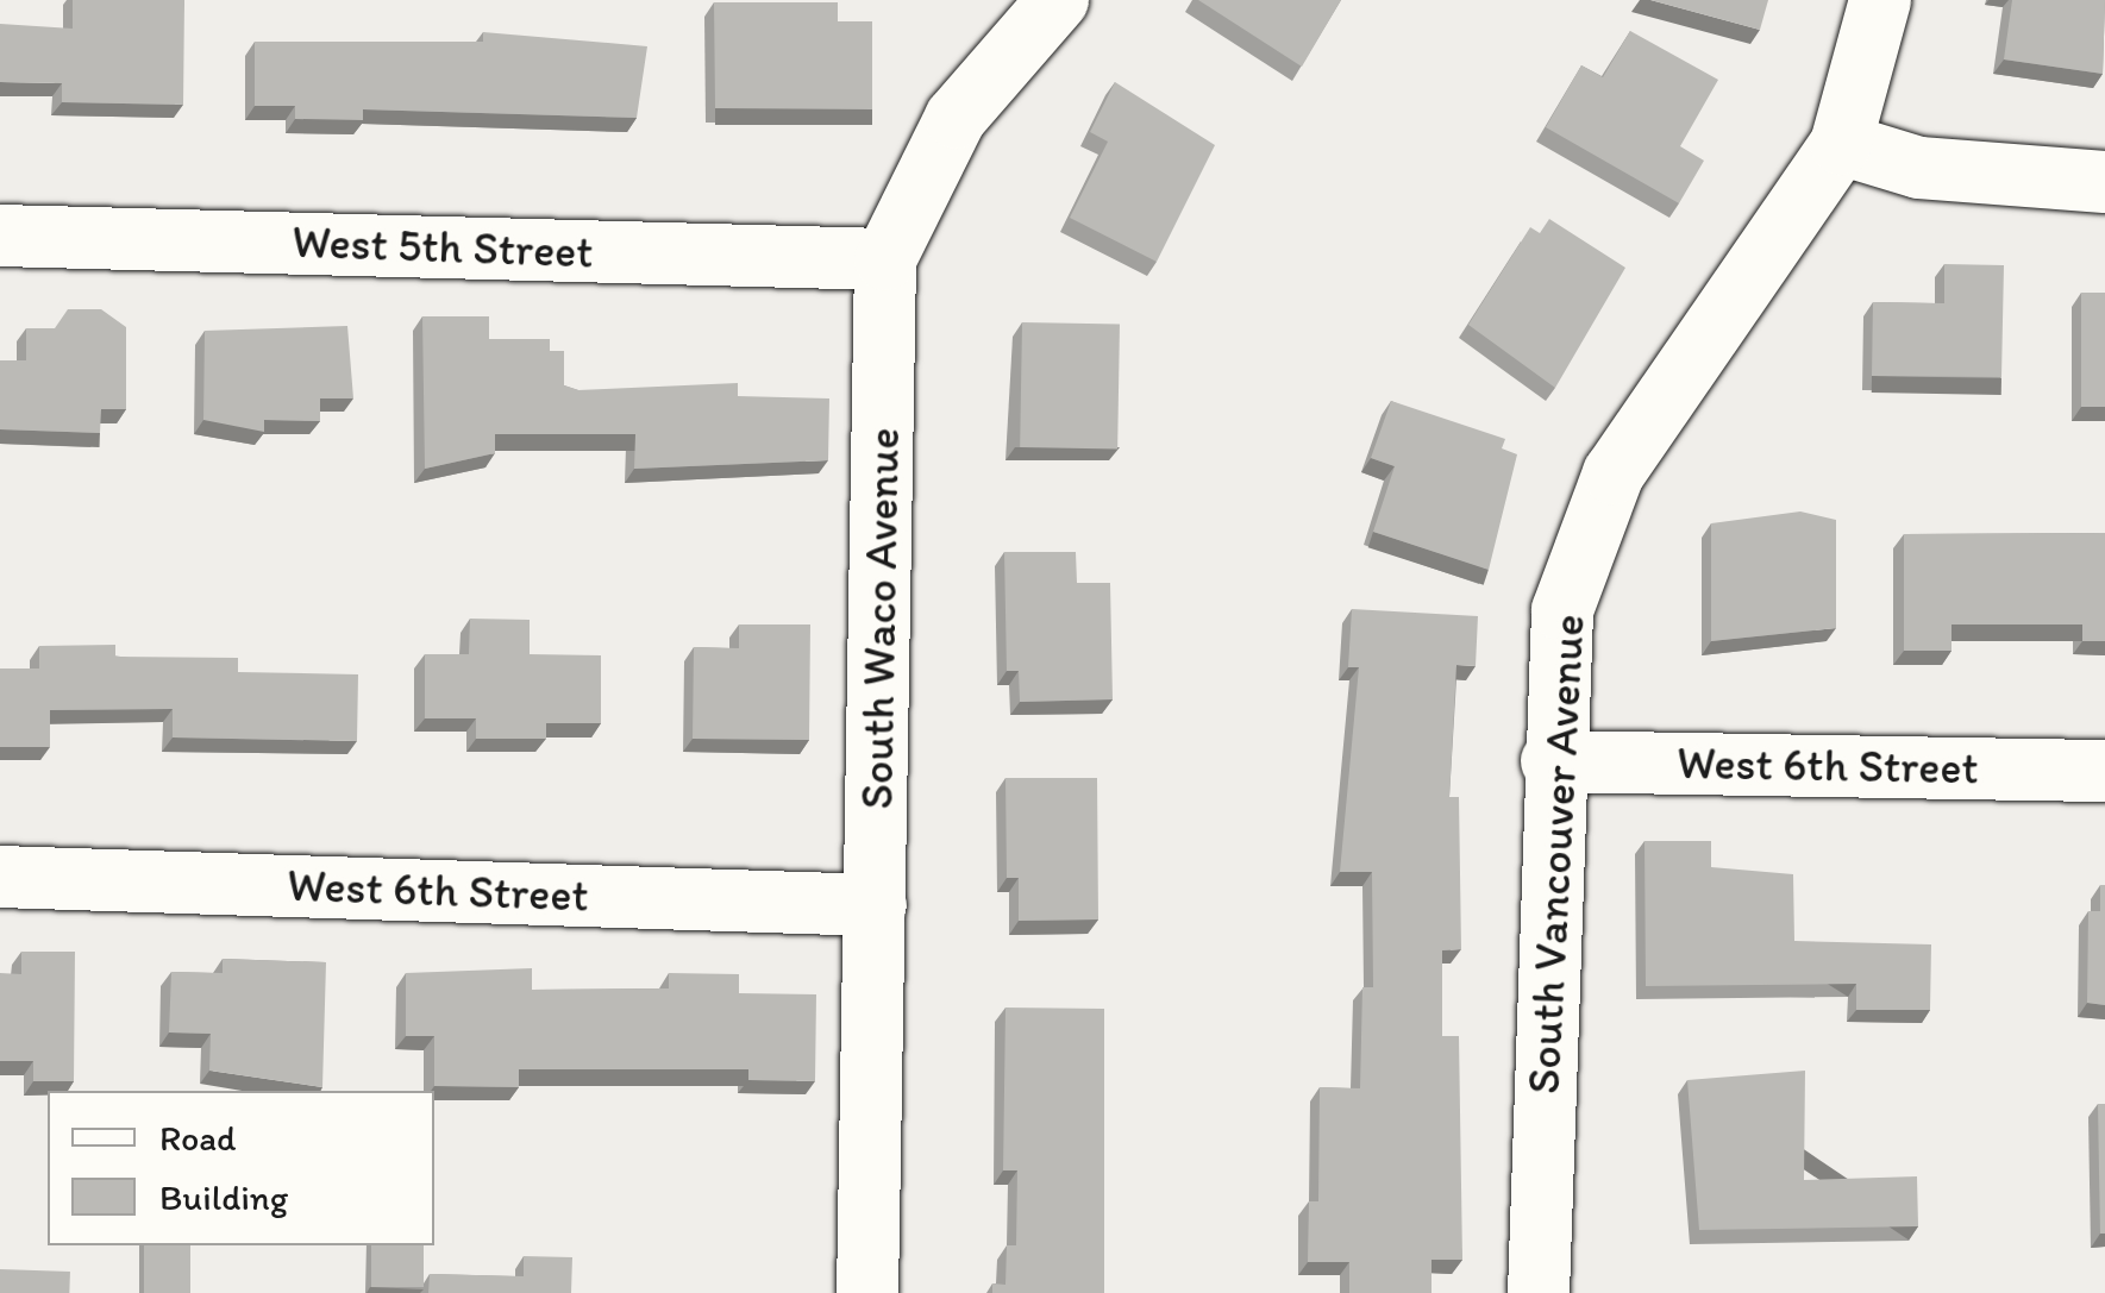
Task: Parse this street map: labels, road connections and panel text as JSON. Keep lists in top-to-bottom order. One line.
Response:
{"streets":{"street":["West 5th Street","South Waco Avenue","West 6th Street","South Vancouver Avenue"]},"crossings":[["West 5th Street","South Waco Avenue"],["South Waco Avenue","West 6th Street"],["West 6th Street","South Vancouver Avenue"]],"legend":["Road","Building"]}
